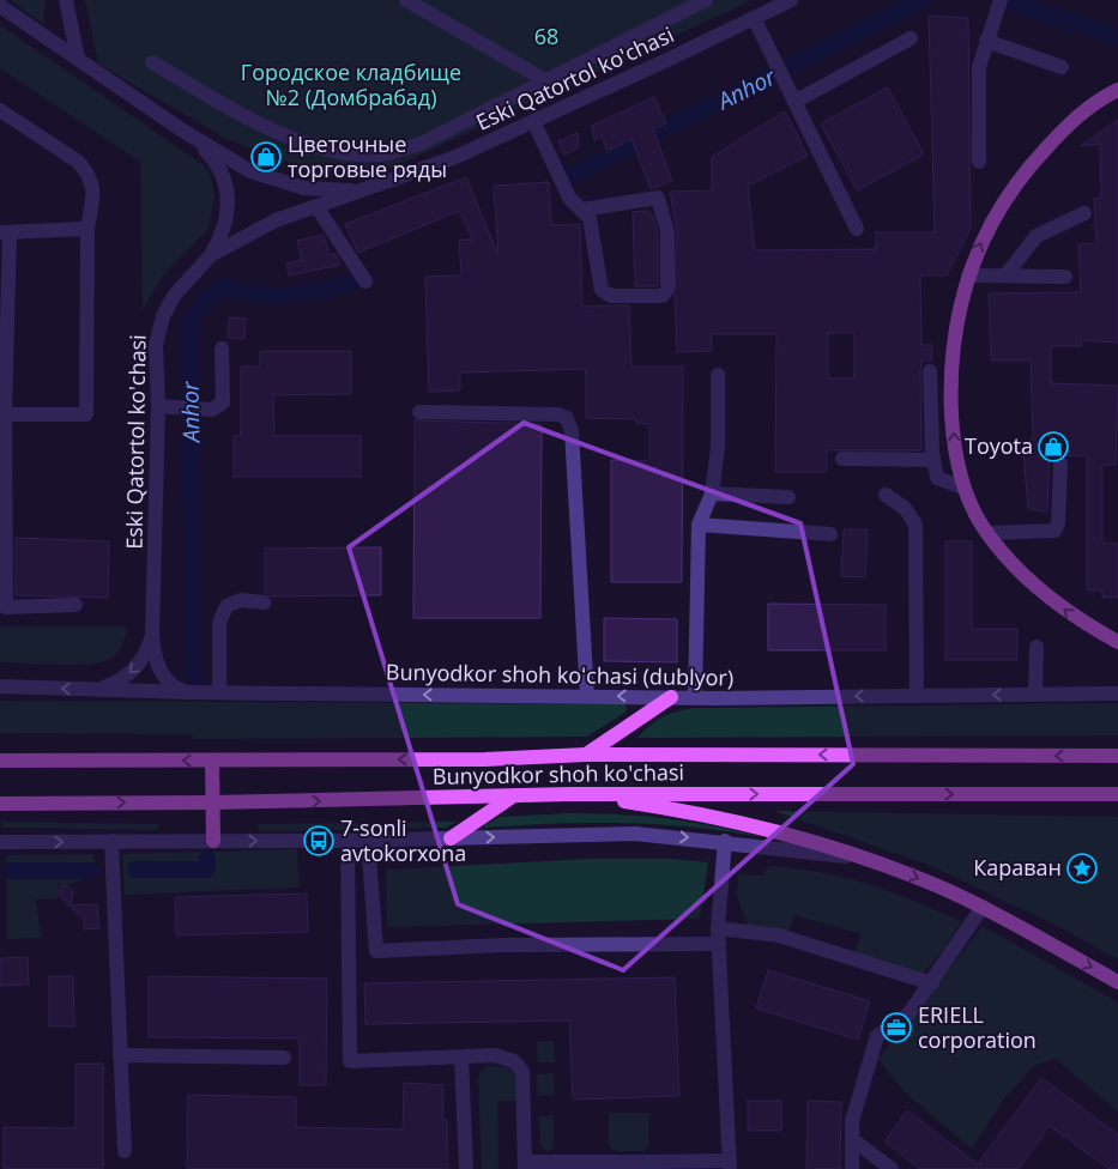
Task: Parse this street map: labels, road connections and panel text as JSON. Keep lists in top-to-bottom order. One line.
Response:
{"streets":{"main road":["Bunyodkor shoh ko'chasi"],"street":["Eski Qatortol ko'chasi","Bunyodkor shoh koʻchasi (dublyor)"]},"crossings":[["Eski Qatortol ko'chasi","Bunyodkor shoh koʻchasi (dublyor)"]],"one_way":["Bunyodkor shoh koʻchasi (dublyor)"],"water":["Anhor"],"parks":["68","Городское кладбище №2 (Домбрабад)"],"places":{"shop":["Цветочные торговые ряды","Toyota"],"bus stop":["7-sonli avtokorxona"],"place":["Караван"],"office":["ERIELL corporation"]}}
